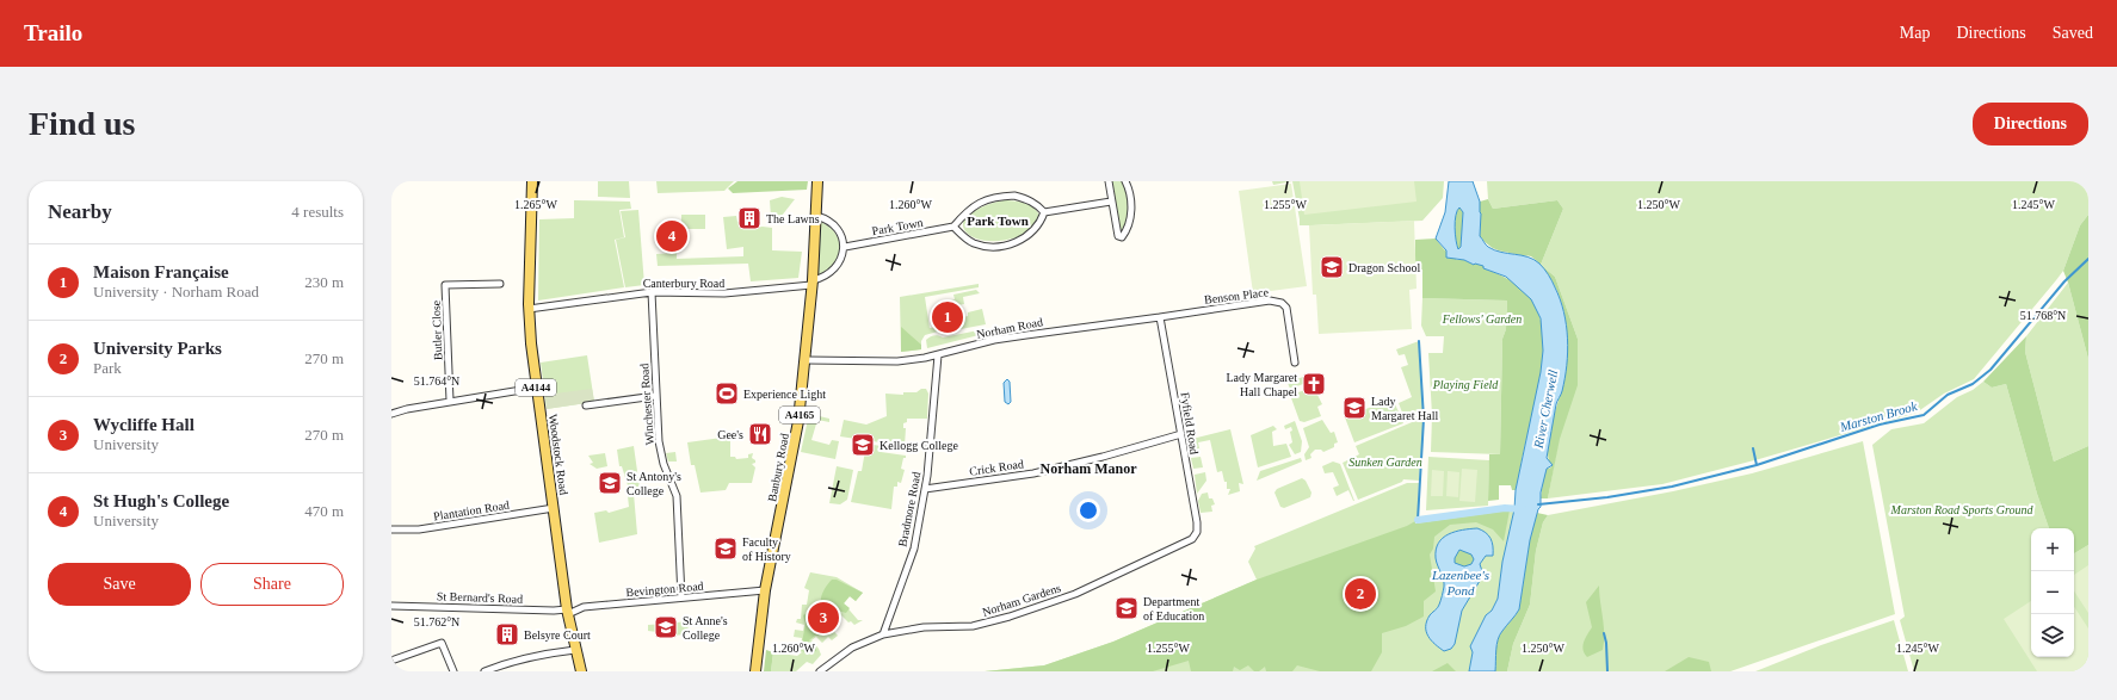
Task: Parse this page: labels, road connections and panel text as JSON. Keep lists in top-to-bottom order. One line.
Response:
{"streets":{"main road":["A4144","A4165","Woodstock Road","Banbury Road"],"street":["Park Town","Canterbury Road","Benson Place","Norham Road","Butler Close","Winchester Road","Fyfield Road","Crick Road","Bradmore Road","Plantation Road","Bevington Road","St Bernard's Road","Norham Gardens"]},"crossings":[["Canterbury Road","Winchester Road"],["Canterbury Road","Woodstock Road"],["Canterbury Road","Banbury Road"],["Benson Place","Norham Road"],["Benson Place","Fyfield Road"],["Norham Road","Fyfield Road"],["Norham Road","Banbury Road"],["Norham Road","Bradmore Road"],["Winchester Road","Bevington Road"],["Fyfield Road","Crick Road"],["Fyfield Road","Norham Gardens"],["Woodstock Road","Plantation Road"],["Woodstock Road","Bevington Road"],["Woodstock Road","St Bernard's Road"],["Banbury Road","Bevington Road"],["Crick Road","Bradmore Road"],["Bradmore Road","Norham Gardens"],["Bevington Road","St Bernard's Road"]],"districts":["Park Town","Norham Manor"],"water":["River Cherwell","Marston Brook","Lazenbee's Pond"],"parks":["Fellows' Garden","Playing Field","Sunken Garden","Marston Road Sports Ground"],"places":{"building":["The Lawns","Belsyre Court"],"school or university":["Dragon School","Lady Margaret Hall","Kellogg College","St Antony's College","Faculty of History","Department of Education","St Anne's College"],"church":["Lady Margaret Hall Chapel"],"sports":["Experience Light"],"restaurant":["Gee's"]},"page":{"header":"Trailo","nav":["Map","Directions","Saved"],"buttons":["Directions",["Save","Share"]],"title":"Find us","heading":["Nearby","4 results"],"pins":["4","1","2","3"],"list":[{"mark":"1","name":"Maison Française","note":"University · Norham Road","value":"230 m"},{"mark":"2","name":"University Parks","note":"Park","value":"270 m"},{"mark":"3","name":"Wycliffe Hall","note":"University","value":"270 m"},{"mark":"4","name":"St Hugh's College","note":"University","value":"470 m"}],"map_buttons":["+","−"]},"coordinates":["1.265°W","1.260°W","1.255°W","1.250°W","1.245°W","51.768°N","51.764°N","51.762°N"]}
